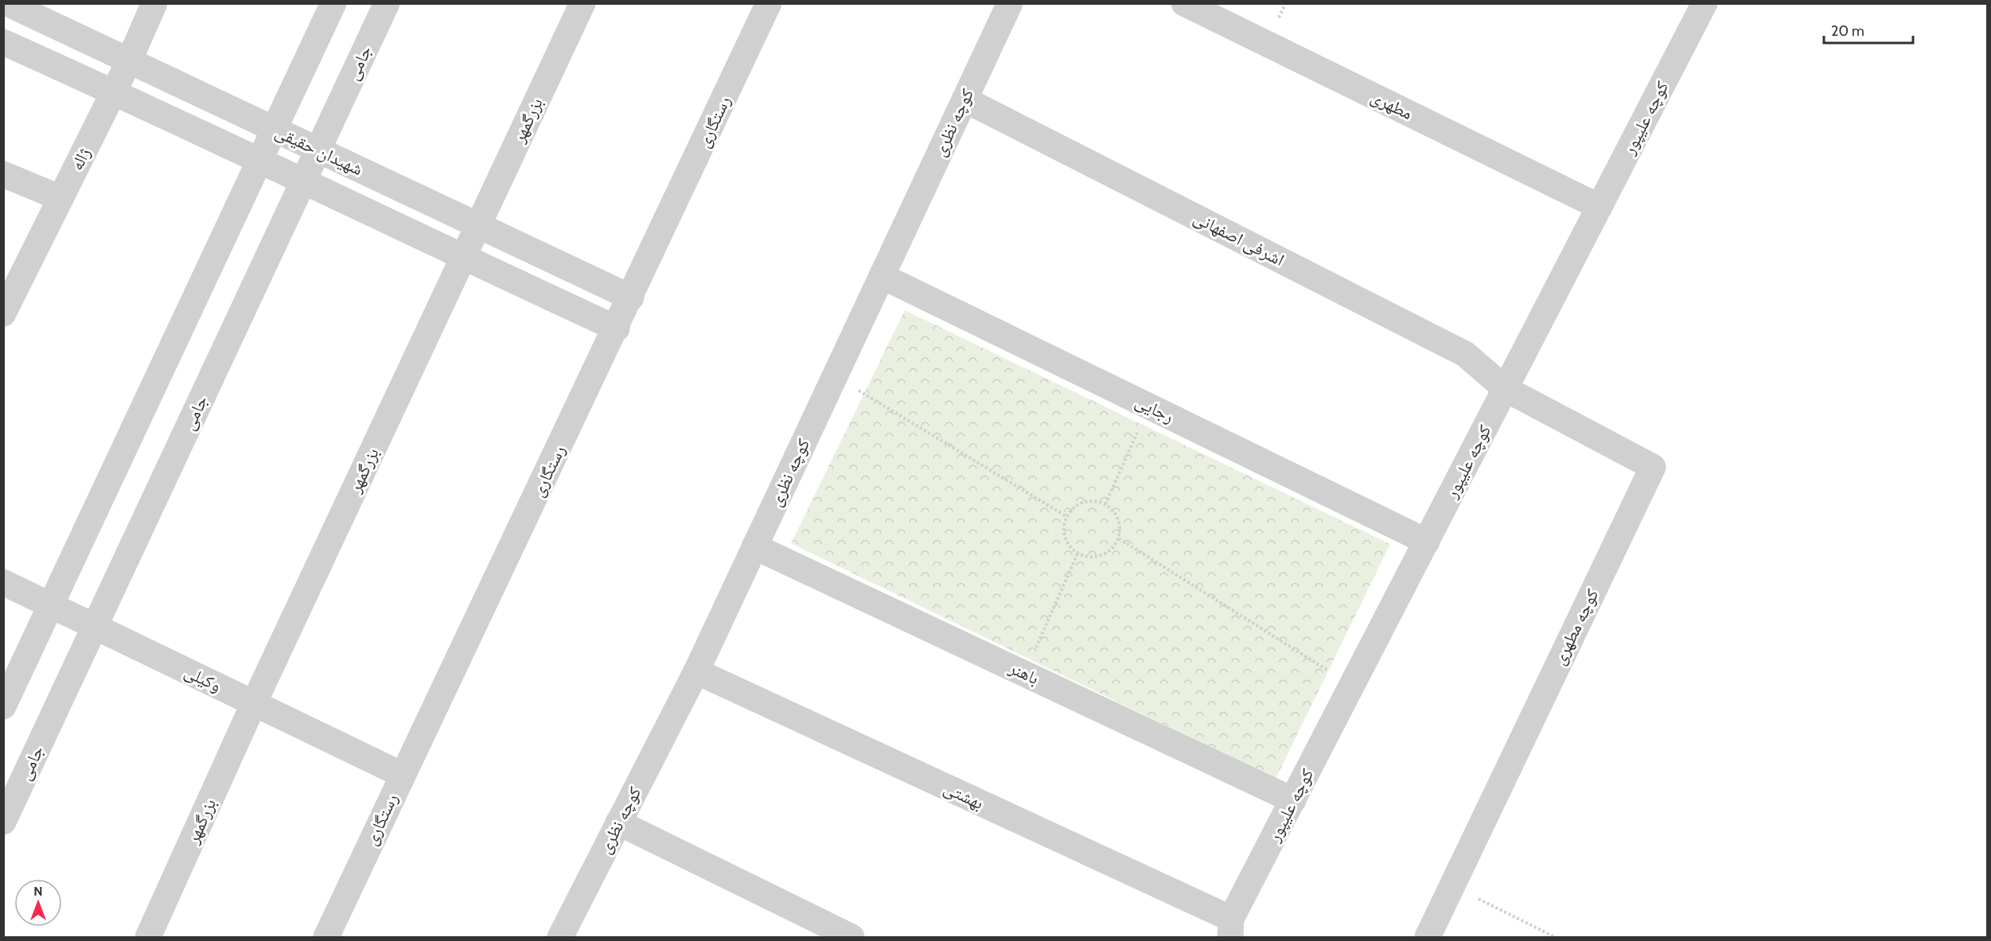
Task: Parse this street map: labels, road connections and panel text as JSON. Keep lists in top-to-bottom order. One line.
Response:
{"streets":{"street":["جامی","مطهری","کوچه علیپور","بزرگمهر","رستگاری","کوچه نظری","شهیدان حقیقی","ژاله","اشرفی اصفهانی","رجایی","کوچه مطهری","باهنر","وکیلی","بهشتی"]},"crossings":[["جامی","شهیدان حقیقی"],["جامی","وکیلی"],["مطهری","کوچه علیپور"],["کوچه علیپور","اشرفی اصفهانی"],["کوچه علیپور","رجایی"],["کوچه علیپور","کوچه مطهری"],["کوچه علیپور","باهنر"],["کوچه علیپور","بهشتی"],["بزرگمهر","شهیدان حقیقی"],["بزرگمهر","وکیلی"],["رستگاری","شهیدان حقیقی"],["رستگاری","وکیلی"],["کوچه نظری","اشرفی اصفهانی"],["کوچه نظری","رجایی"],["کوچه نظری","باهنر"],["کوچه نظری","بهشتی"],["شهیدان حقیقی","ژاله"],["اشرفی اصفهانی","کوچه مطهری"]],"scale_bar":"20 m","north":"top"}
